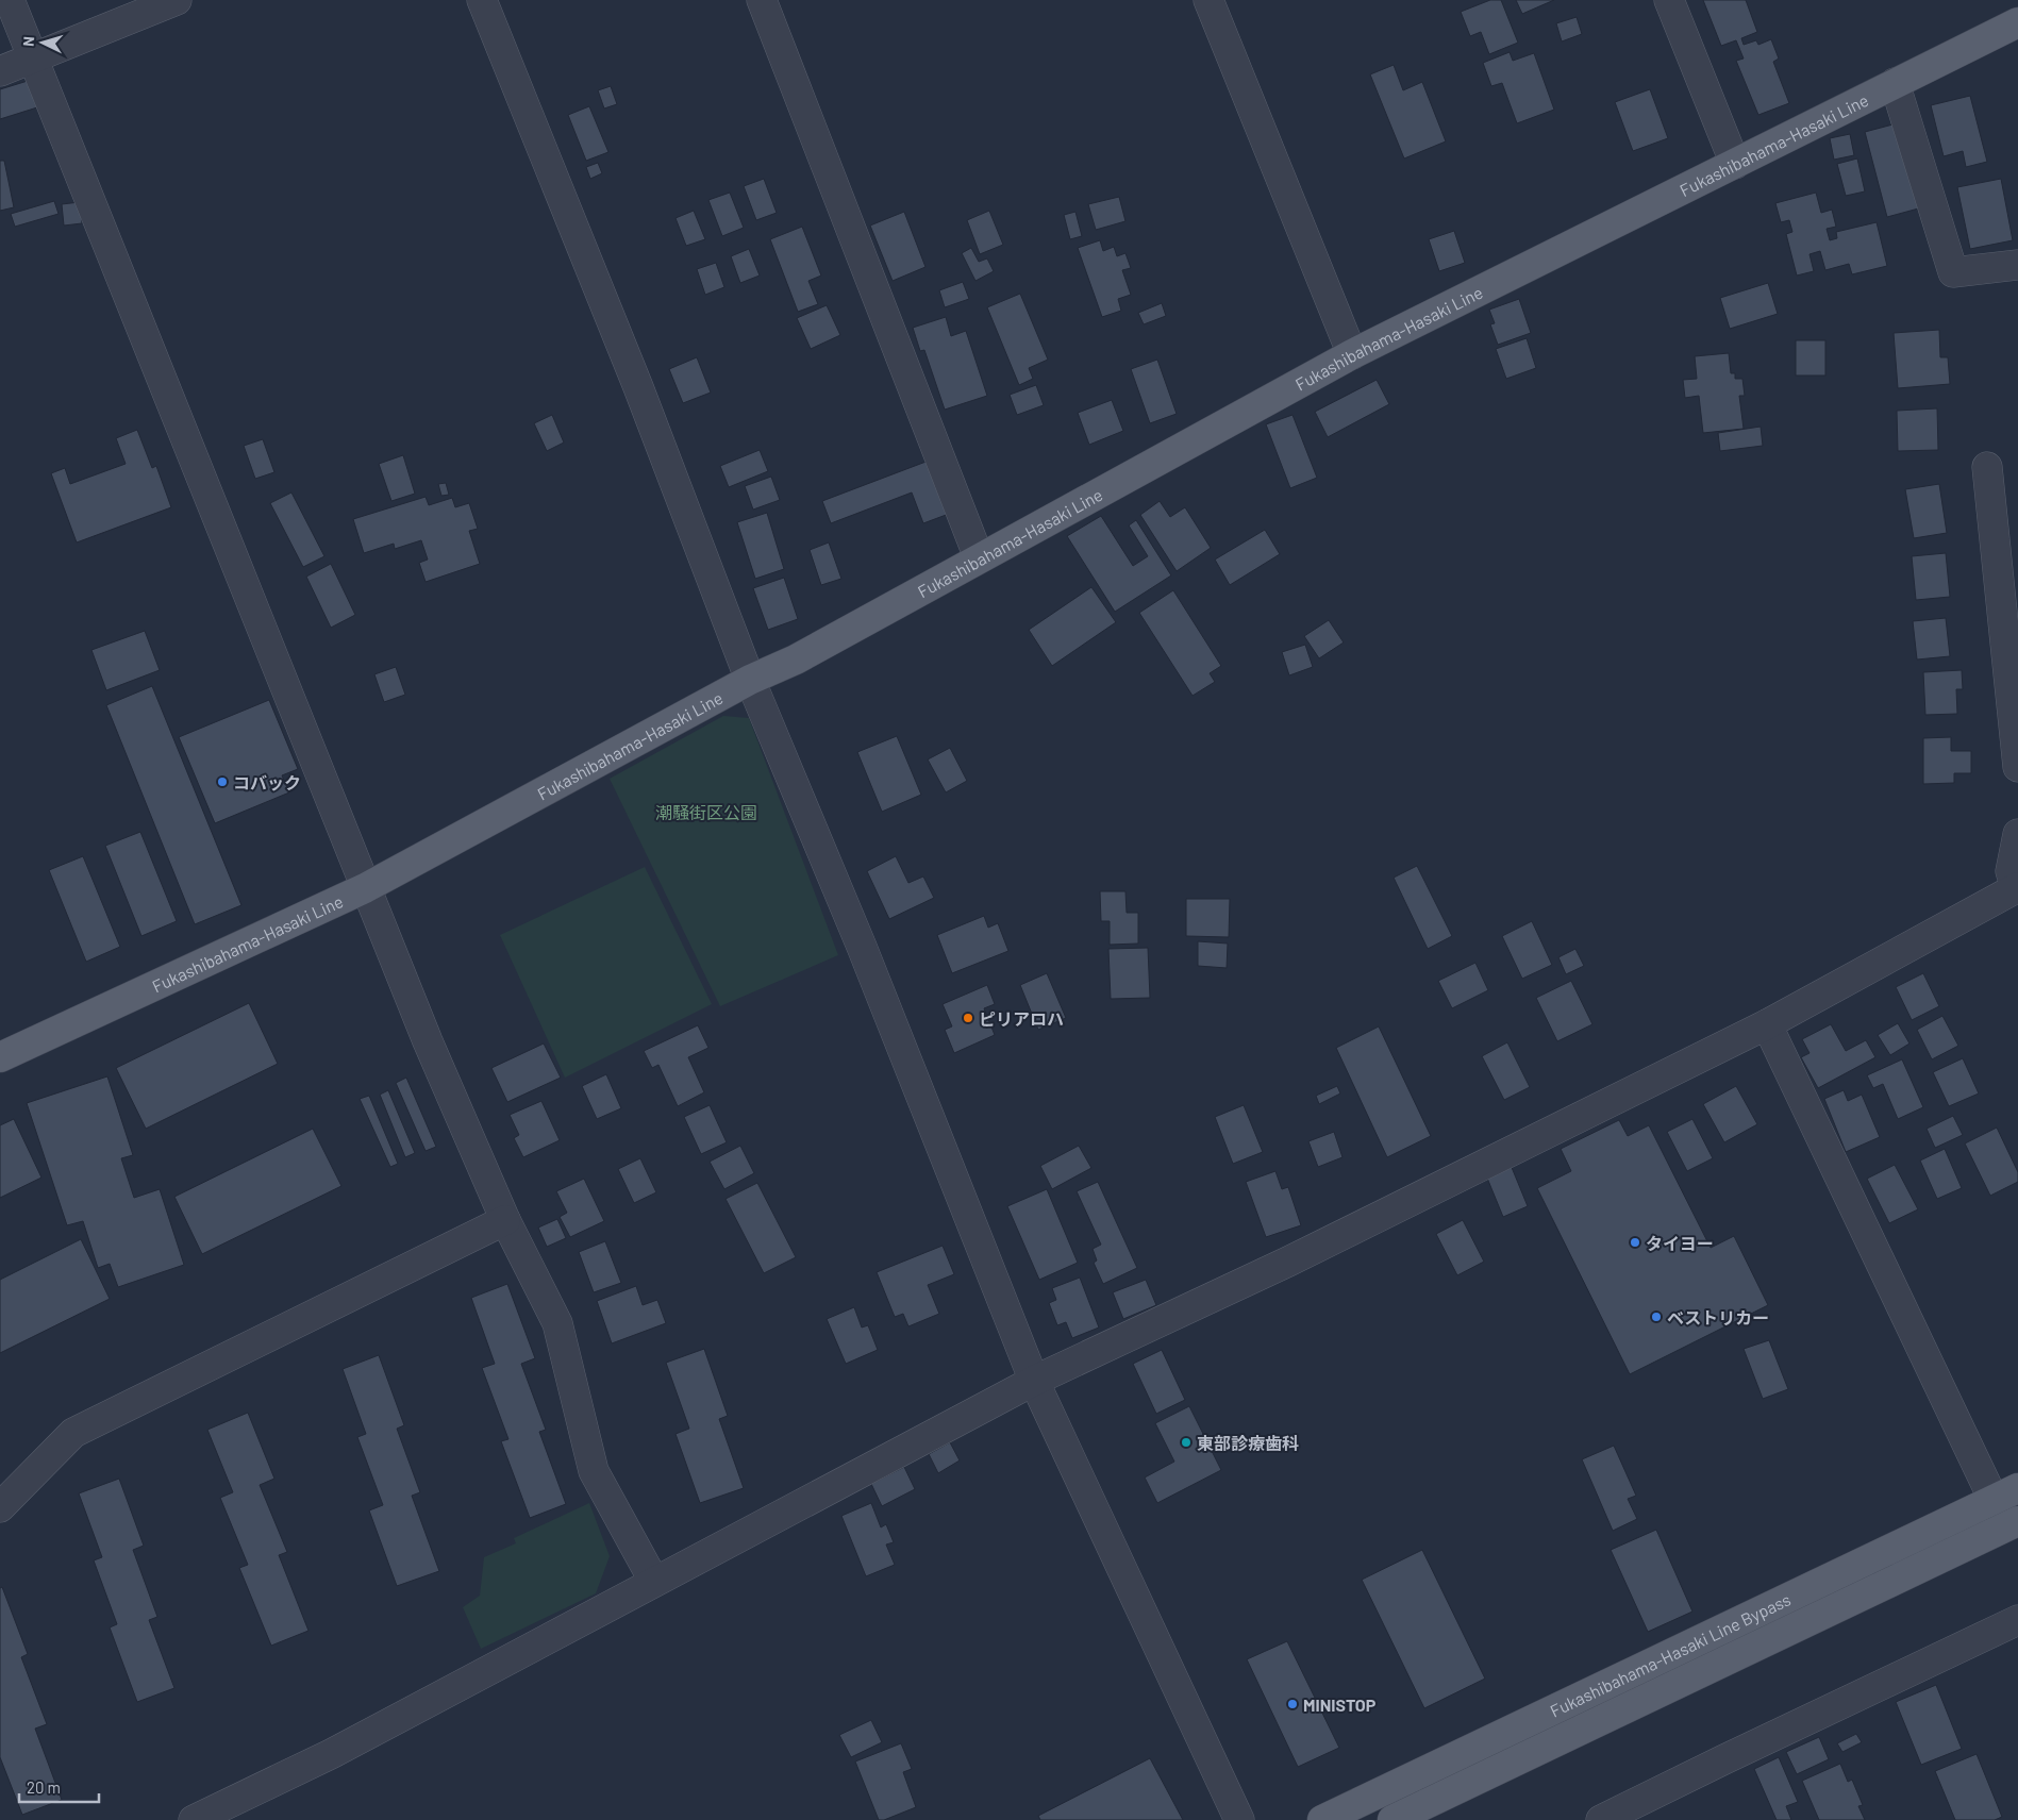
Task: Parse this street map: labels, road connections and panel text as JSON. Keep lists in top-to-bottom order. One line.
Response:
{"streets":{"main road":["Fukashibahama-Hasaki Line","Fukashibahama-Hasaki Line Bypass"]},"parks":["潮騒街区公園"],"places":["コバック","ピリアロハ","タイヨー","ベストリカー","東部診療歯科","MINISTOP"],"scale_bar":"20 m","north":"left"}
